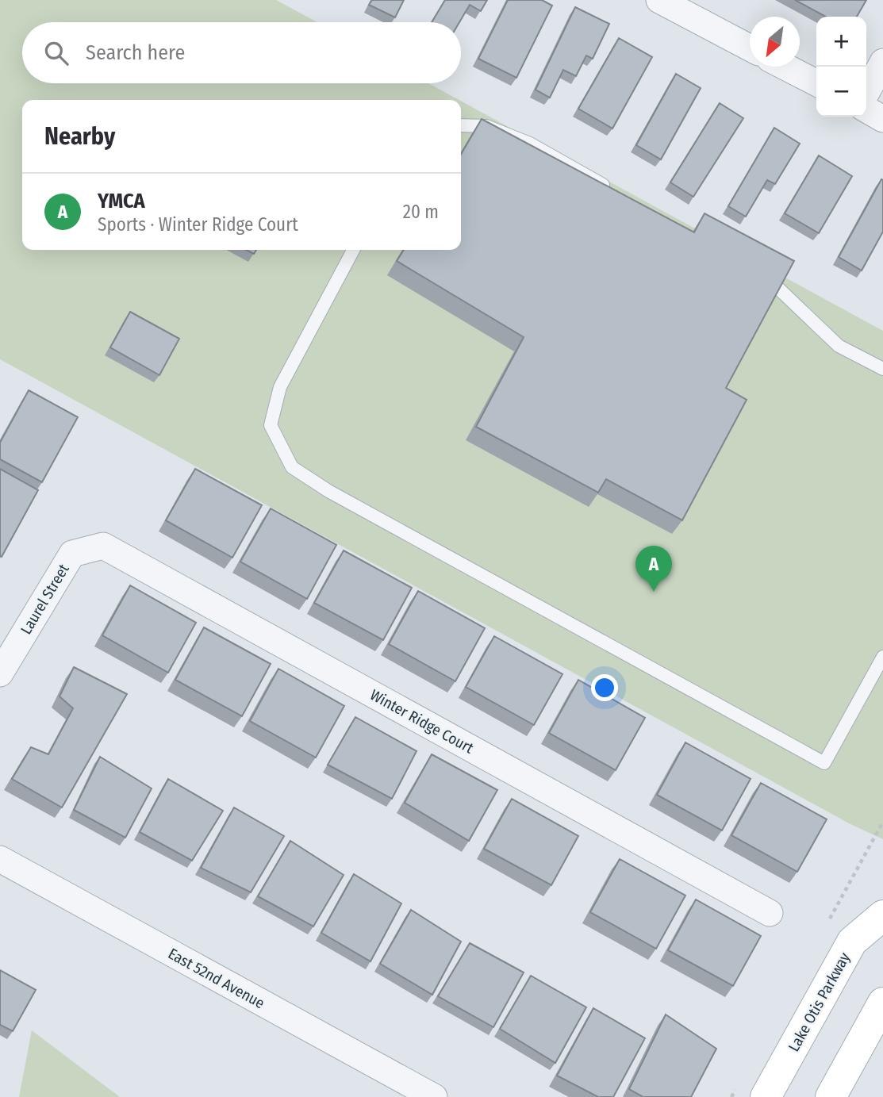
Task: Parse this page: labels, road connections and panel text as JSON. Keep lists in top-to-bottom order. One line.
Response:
{"streets":{"main road":["Lake Otis Parkway"],"street":["Laurel Street","Winter Ridge Court","East 52nd Avenue"]},"crossings":[["Laurel Street","Winter Ridge Court"]],"north":"bottom left","page":{"map_buttons":["+","−"],"search":"Search here","heading":"Nearby","list":[{"mark":"A","name":"YMCA","note":"Sports · Winter Ridge Court","value":"20 m"}],"pins":"A"}}
